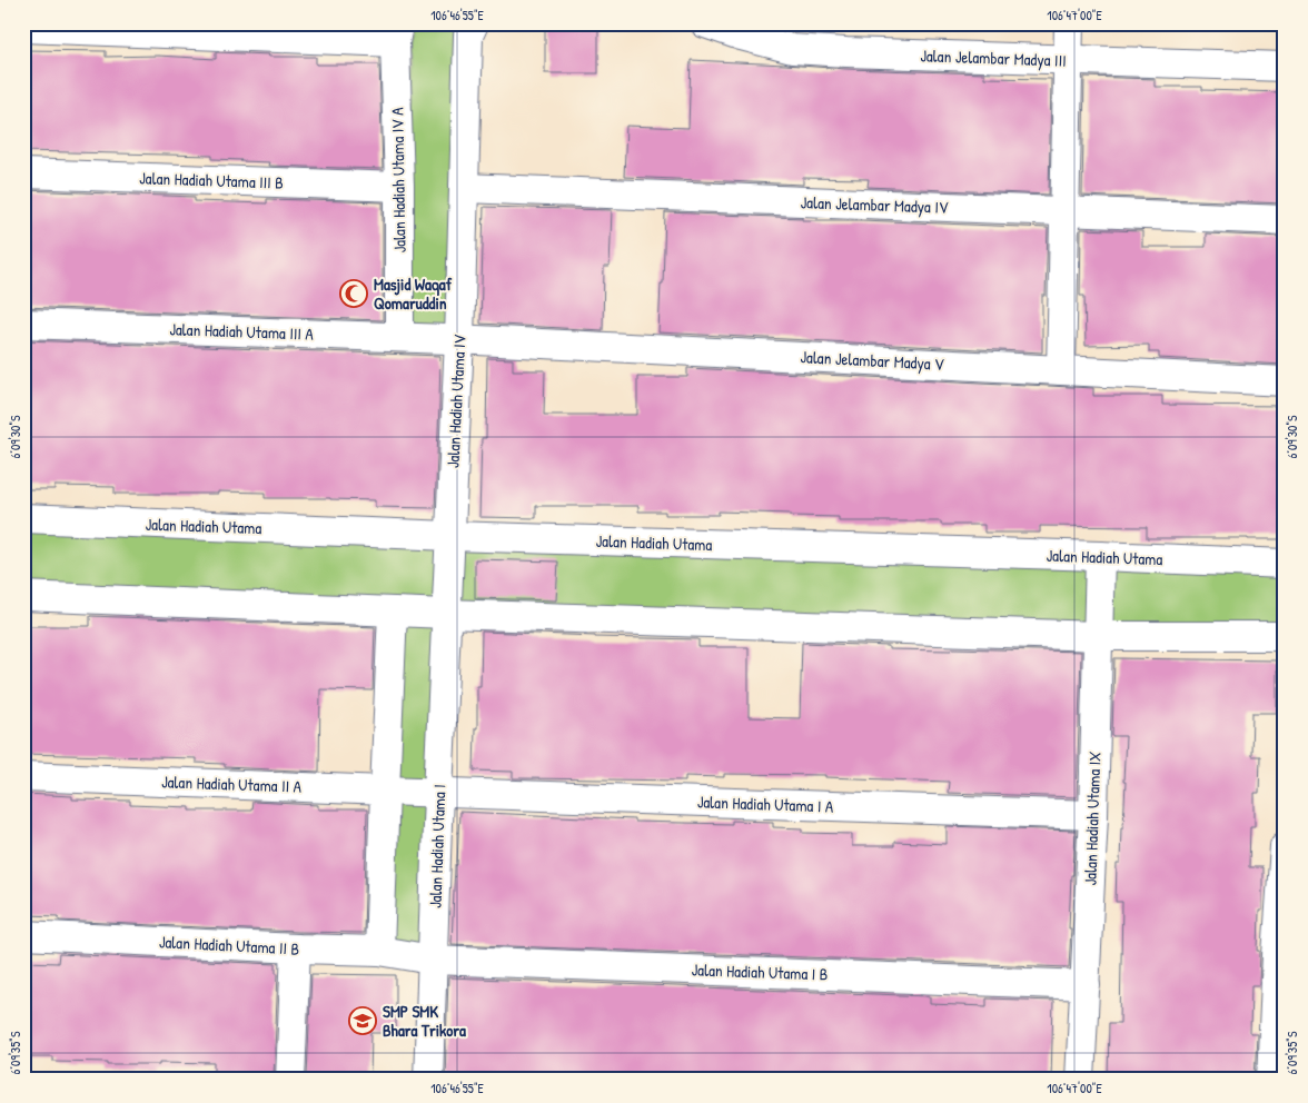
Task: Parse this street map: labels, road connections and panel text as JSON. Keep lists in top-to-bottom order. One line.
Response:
{"streets":{"street":["Jalan Jelambar Madya III","Jalan Hadiah Utama III B","Jalan Hadiah Utama IV A","Jalan Jelambar Madya IV","Jalan Hadiah Utama III A","Jalan Jelambar Madya V","Jalan Hadiah Utama IV","Jalan Hadiah Utama","Jalan Hadiah Utama II A","Jalan Hadiah Utama I A","Jalan Hadiah Utama IX","Jalan Hadiah Utama I","Jalan Hadiah Utama II B","Jalan Hadiah Utama I B"]},"crossings":[["Jalan Hadiah Utama III B","Jalan Hadiah Utama IV A"],["Jalan Hadiah Utama IV A","Jalan Hadiah Utama III A"],["Jalan Jelambar Madya IV","Jalan Hadiah Utama IV"],["Jalan Hadiah Utama III A","Jalan Jelambar Madya V"],["Jalan Hadiah Utama III A","Jalan Hadiah Utama IV"],["Jalan Jelambar Madya V","Jalan Hadiah Utama IV"],["Jalan Hadiah Utama IV","Jalan Hadiah Utama"],["Jalan Hadiah Utama IV","Jalan Hadiah Utama I"],["Jalan Hadiah Utama","Jalan Hadiah Utama IX"],["Jalan Hadiah Utama II A","Jalan Hadiah Utama I A"],["Jalan Hadiah Utama II A","Jalan Hadiah Utama I"],["Jalan Hadiah Utama I A","Jalan Hadiah Utama IX"],["Jalan Hadiah Utama I A","Jalan Hadiah Utama I"],["Jalan Hadiah Utama IX","Jalan Hadiah Utama I B"],["Jalan Hadiah Utama I","Jalan Hadiah Utama II B"],["Jalan Hadiah Utama I","Jalan Hadiah Utama I B"],["Jalan Hadiah Utama II B","Jalan Hadiah Utama I B"]],"places":{"mosque":["Masjid Waqaf Qomaruddin"],"school or university":["SMP SMK Bhara Trikora"]},"coordinates":["106°46'55\"E","106°47'00\"E","6°09'30\"S","6°09'35\"S"]}
